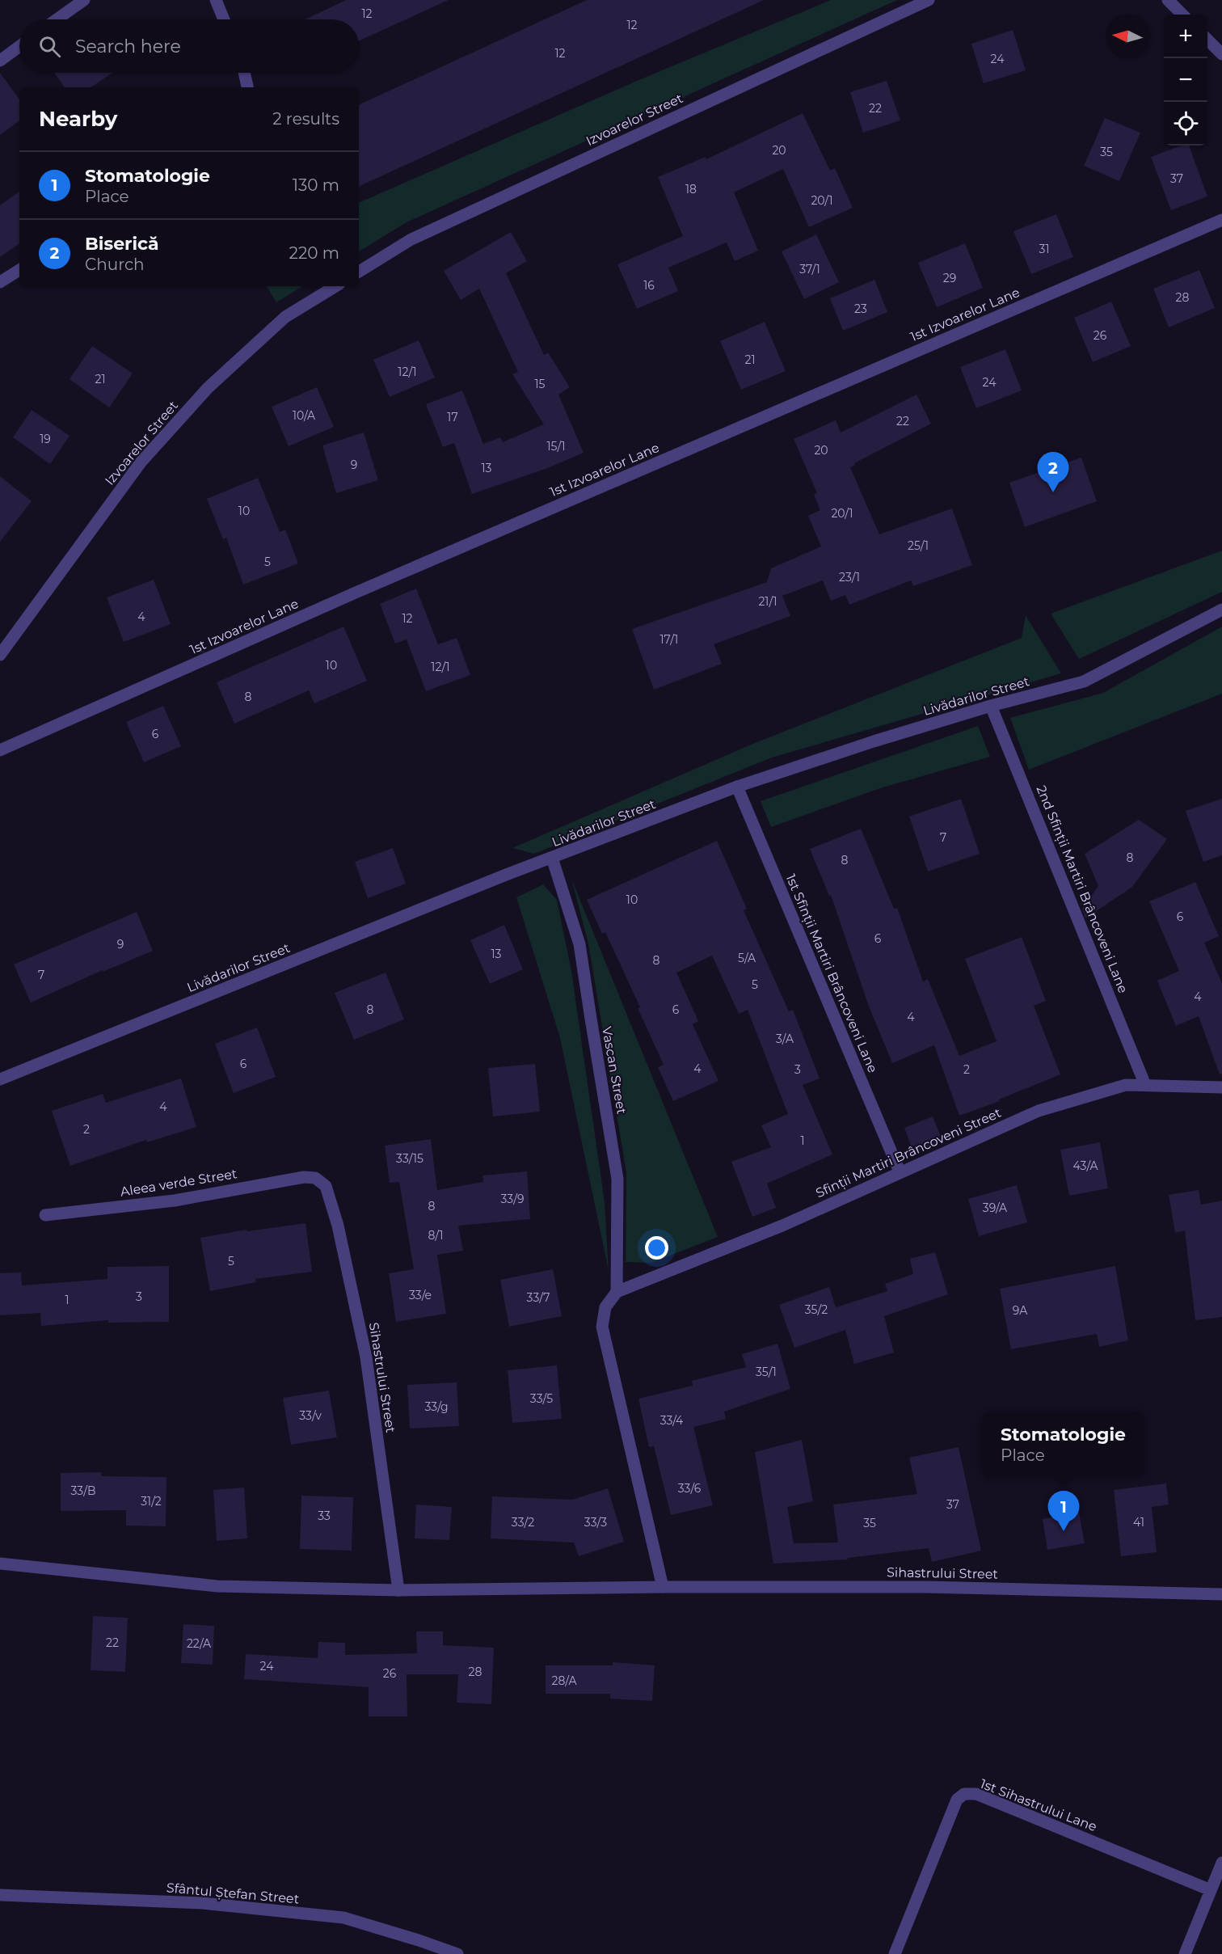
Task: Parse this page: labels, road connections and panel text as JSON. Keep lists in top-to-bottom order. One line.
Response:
{"streets":{"street":["Izvoarelor Street","1st Izvoarelor Lane","Livădarilor Street","2nd Sfinții Martiri Brâncoveni Lane","1st Sfînții Martiri Brâncoveni Lane","Vascan Street","Sfinții Martiri Brâncoveni Street","Aleea verde Street","Sihastrului Street","1st Sihastrului Lane","Sfântul Ștefan Street"]},"crossings":[["Livădarilor Street","2nd Sfinții Martiri Brâncoveni Lane"],["Livădarilor Street","1st Sfînții Martiri Brâncoveni Lane"],["Livădarilor Street","Vascan Street"],["2nd Sfinții Martiri Brâncoveni Lane","Sfinții Martiri Brâncoveni Street"],["1st Sfînții Martiri Brâncoveni Lane","Sfinții Martiri Brâncoveni Street"],["Vascan Street","Sfinții Martiri Brâncoveni Street"],["Aleea verde Street","Sihastrului Street"]],"house_numbers":["12","12","12","24","22","20","35","37","18","20/1","31","37/1","29","16","28","23","26","21","12/1","21","24","15","10/A","17","22","19","15/1","20","9","13","10","20/1","25/1","5","23/1","21/1","4","12","17/1","10","12/1","8","6","7","8","8","10","6","6","9","13","5/A","8","7","5","4","8","6","4","3/A","6","4","3","2","4","2","1","33/15","43/A","33/9","8","39/A","8/1","5","33/e","3","33/7","1","35/2","9A","35/1","33/5","33/g","33/v","33/4","33/6","33/B","31/2","37","33","33/2","33/3","41","35","22","22/A","24","28","26","28/A"],"north":"left","page":{"map_buttons":["+","−"],"search":"Search here","heading":["Nearby","2 results"],"list":[{"mark":"1","name":"Stomatologie","note":"Place","value":"130 m"},{"mark":"2","name":"Biserică","note":"Church","value":"220 m"}],"pins":["2","1"],"popup":["Stomatologie","Place"]}}
